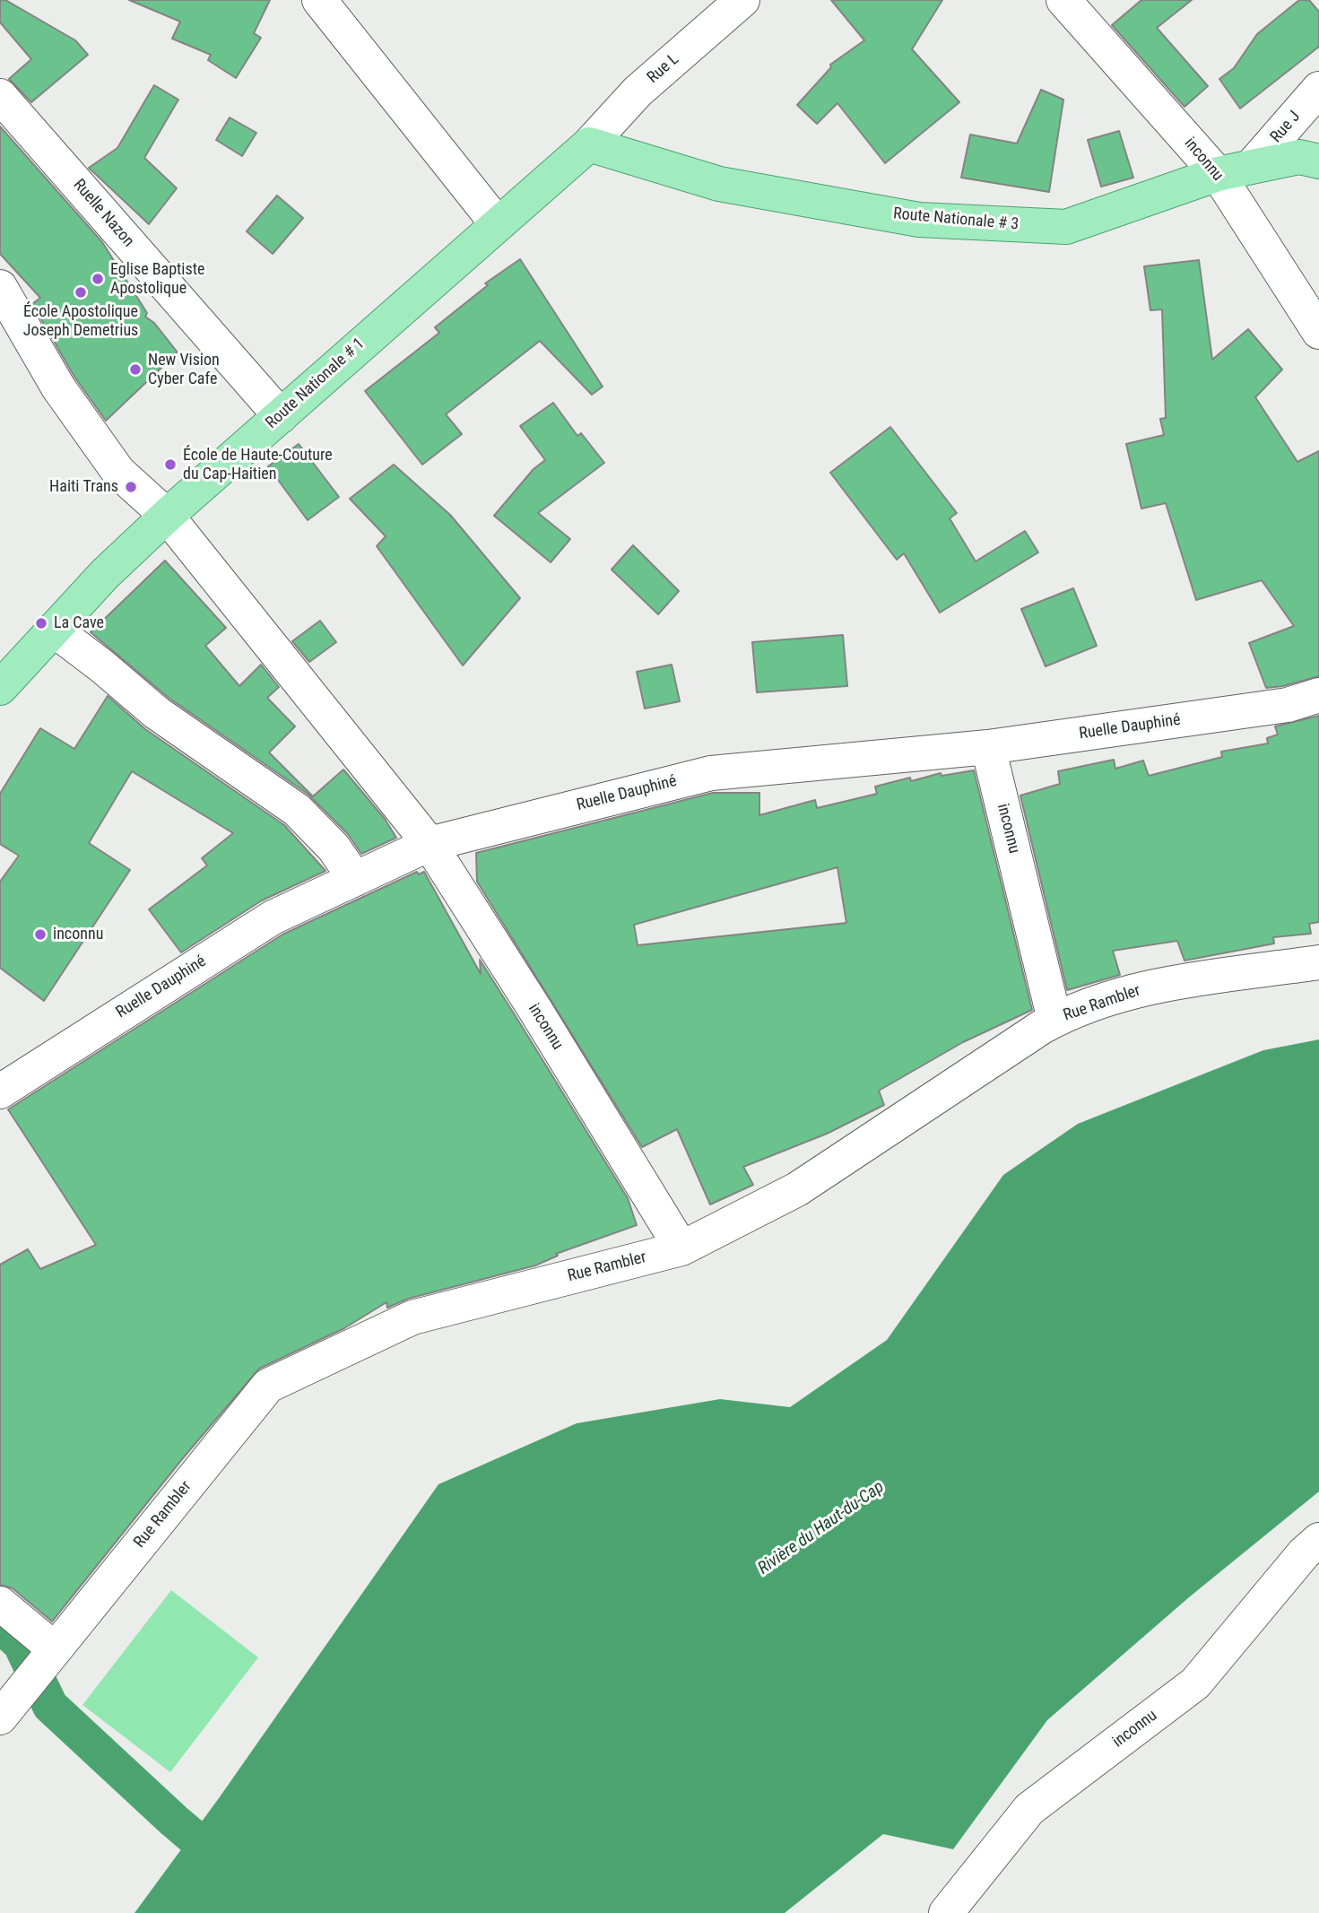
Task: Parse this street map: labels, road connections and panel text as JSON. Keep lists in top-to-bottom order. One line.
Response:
{"streets":{"main road":["Route Nationale # 3","Route Nationale # 1"],"street":["Rue L","Rue J","inconnu","Ruelle Nazon","Ruelle Dauphiné","Rue Rambler"]},"crossings":[["Rue L","Route Nationale # 3"],["Rue L","Route Nationale # 1"],["Rue J","Route Nationale # 3"],["inconnu","Route Nationale # 3"],["inconnu","Route Nationale # 1"],["inconnu","Ruelle Dauphiné"],["inconnu","Rue Rambler"],["Ruelle Nazon","Route Nationale # 1"],["Route Nationale # 3","Route Nationale # 1"]],"water":["Rivière du Haut-du-Cap"],"places":["Eglise Baptiste Apostolique","École Apostolique Joseph Demetrius","New Vision Cyber Cafe","École de Haute-Couture du Cap-Haitien","Haiti Trans","La Cave","inconnu"]}
